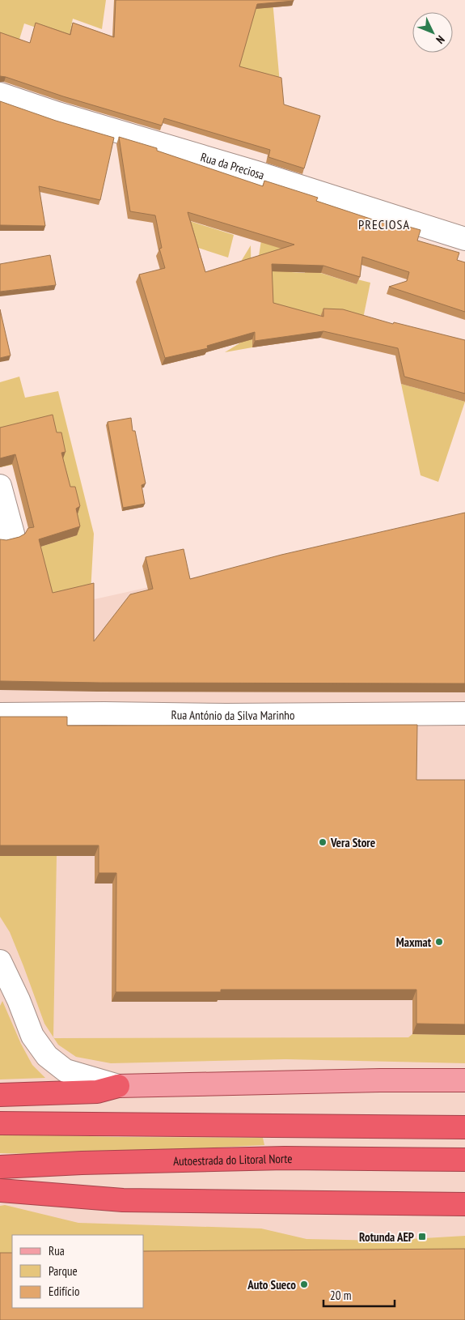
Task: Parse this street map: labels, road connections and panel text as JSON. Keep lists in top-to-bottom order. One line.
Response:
{"streets":{"highway":["Autoestrada do Litoral Norte"],"street":["Rua da Preciosa","Rua António da Silva Marinho"]},"districts":["PRECIOSA"],"places":{"other":["Vera Store","Maxmat","Auto Sueco"],"transit":["Rotunda AEP"]},"legend":["Rua","Parque","Edifício"],"scale_bar":"20 m","north":"bottom right"}
